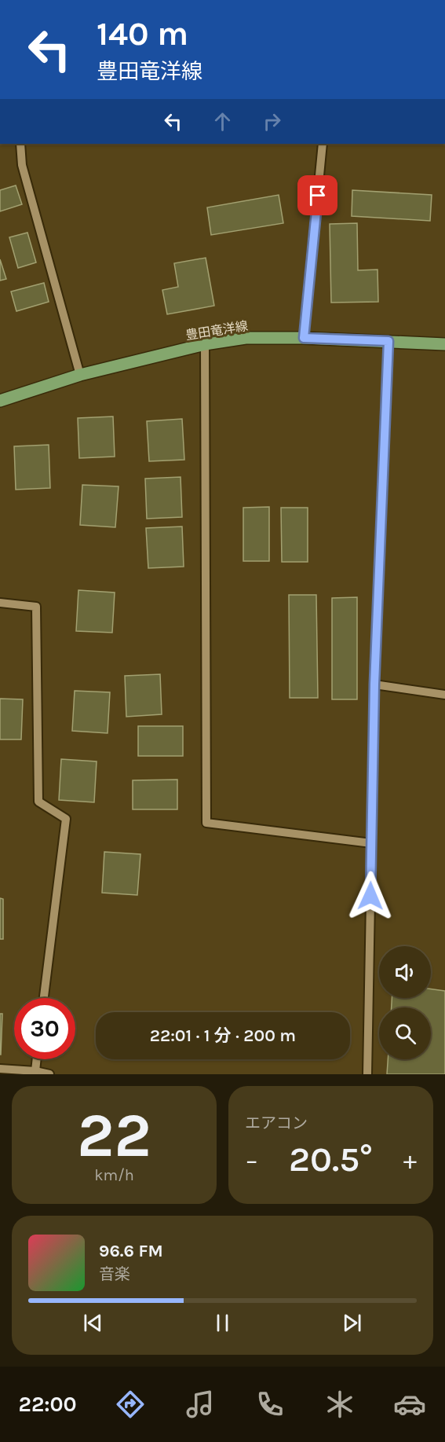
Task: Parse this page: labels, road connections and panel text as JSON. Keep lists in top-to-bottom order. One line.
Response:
{"streets":{"main road":["豊田竜洋線"]},"page":{"turn":["140 m","豊田竜洋線"],"limit":"30","trip":"22:01 · 1 分 · 200 m","tile":[["22","km/h"],"エアコン"],"heat":["−","20.5°","+"],"song":["96.6 FM","音楽"],"tabs":"22:00"}}
